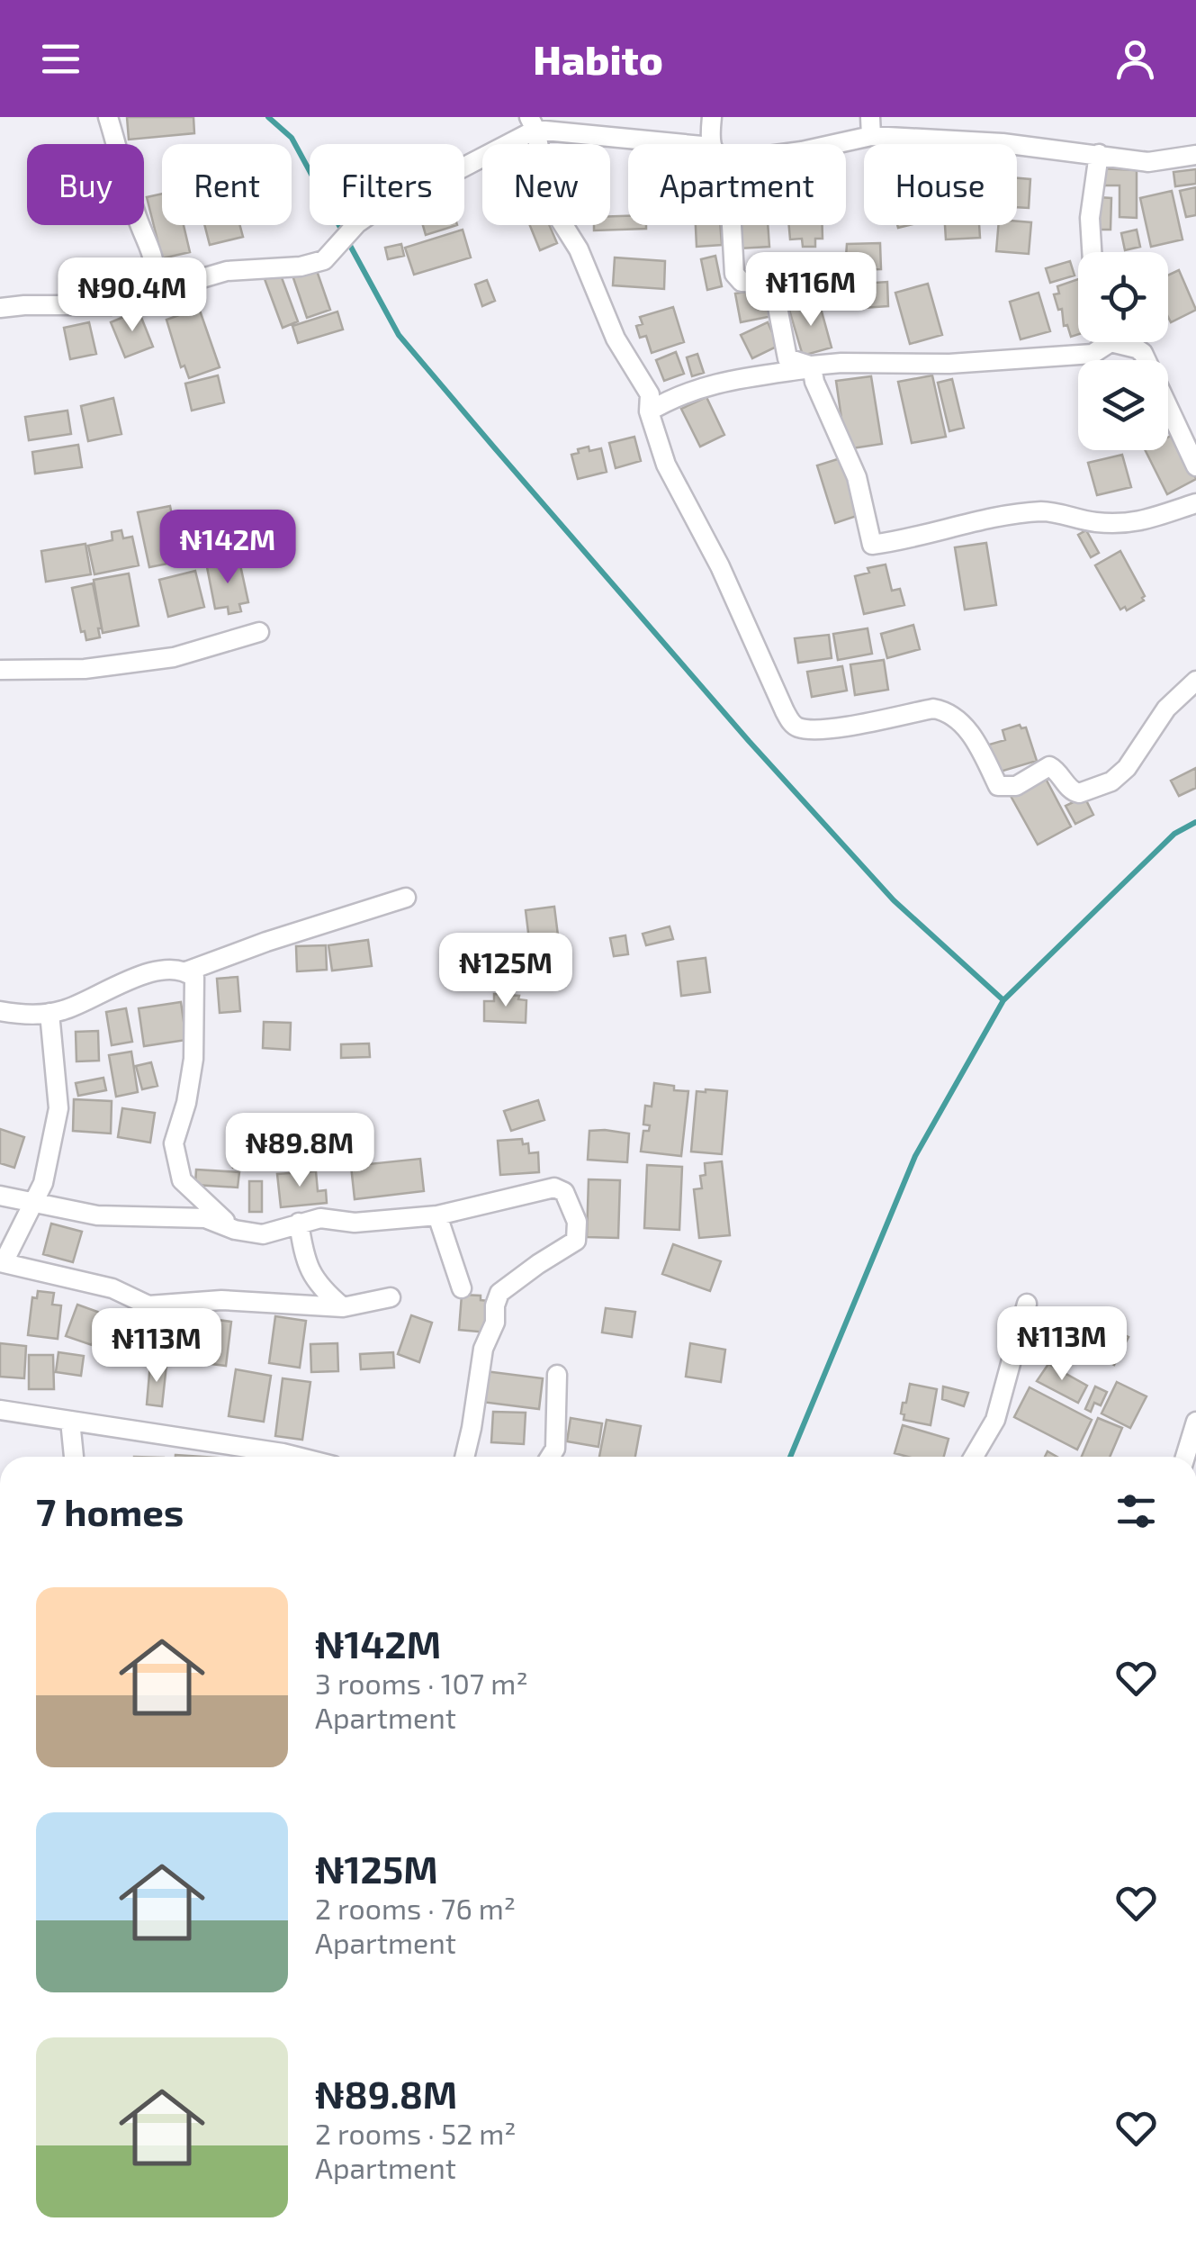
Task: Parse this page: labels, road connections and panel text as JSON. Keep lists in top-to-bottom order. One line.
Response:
{"page":{"header":"Habito","chip":["Buy","Rent","Filters","New","Apartment","House"],"price":["₦116M","₦90.4M","₦142M","₦125M","₦89.8M","₦113M","₦113M"],"heading":"7 homes","list":[{"name":"₦142M","note":"3 rooms · 107 m² · Apartment"},{"name":"₦125M","note":"2 rooms · 76 m² · Apartment"},{"name":"₦89.8M","note":"2 rooms · 52 m² · Apartment"}]}}
